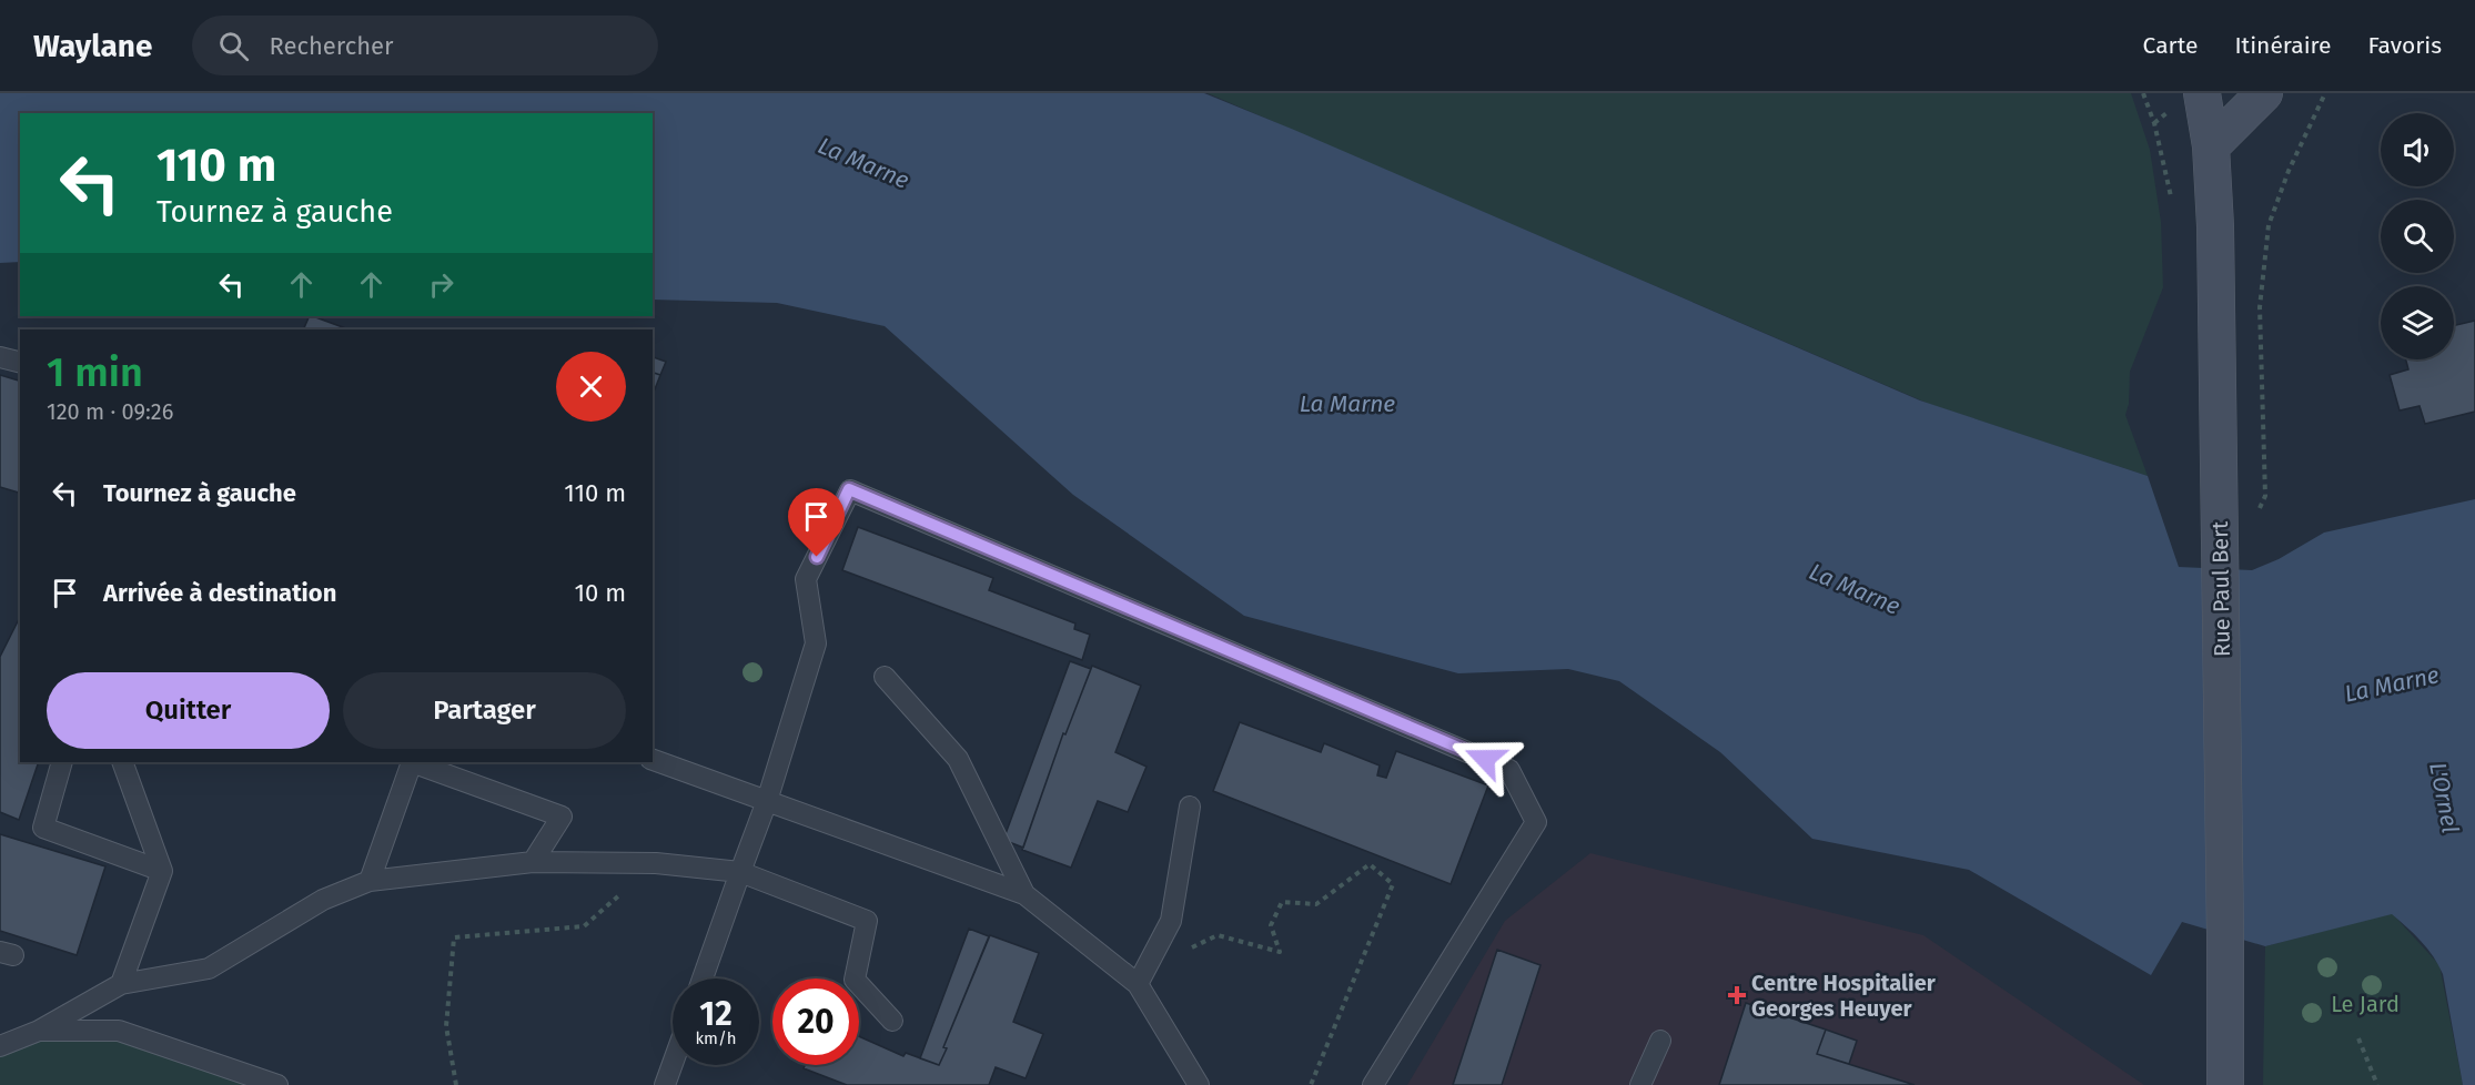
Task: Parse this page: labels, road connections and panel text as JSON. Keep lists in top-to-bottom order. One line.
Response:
{"streets":{"main road":["Rue Paul Bert"]},"water":["La Marne","L'Ornel"],"parks":["Le Jard"],"places":{"health":["Centre Hospitalier Georges Heuyer"]},"page":{"header":"Waylane","search":"Rechercher","nav":["Carte","Itinéraire","Favoris"],"turn":["110 m","Tournez à gauche"],"heading":["1 min","120 m · 09:26"],"list":[{"name":"Tournez à gauche","value":"110 m"},{"name":"Arrivée à destination","value":"10 m"}],"buttons":["Quitter","Partager"],"speed":"12 km/h","limit":"20"}}
